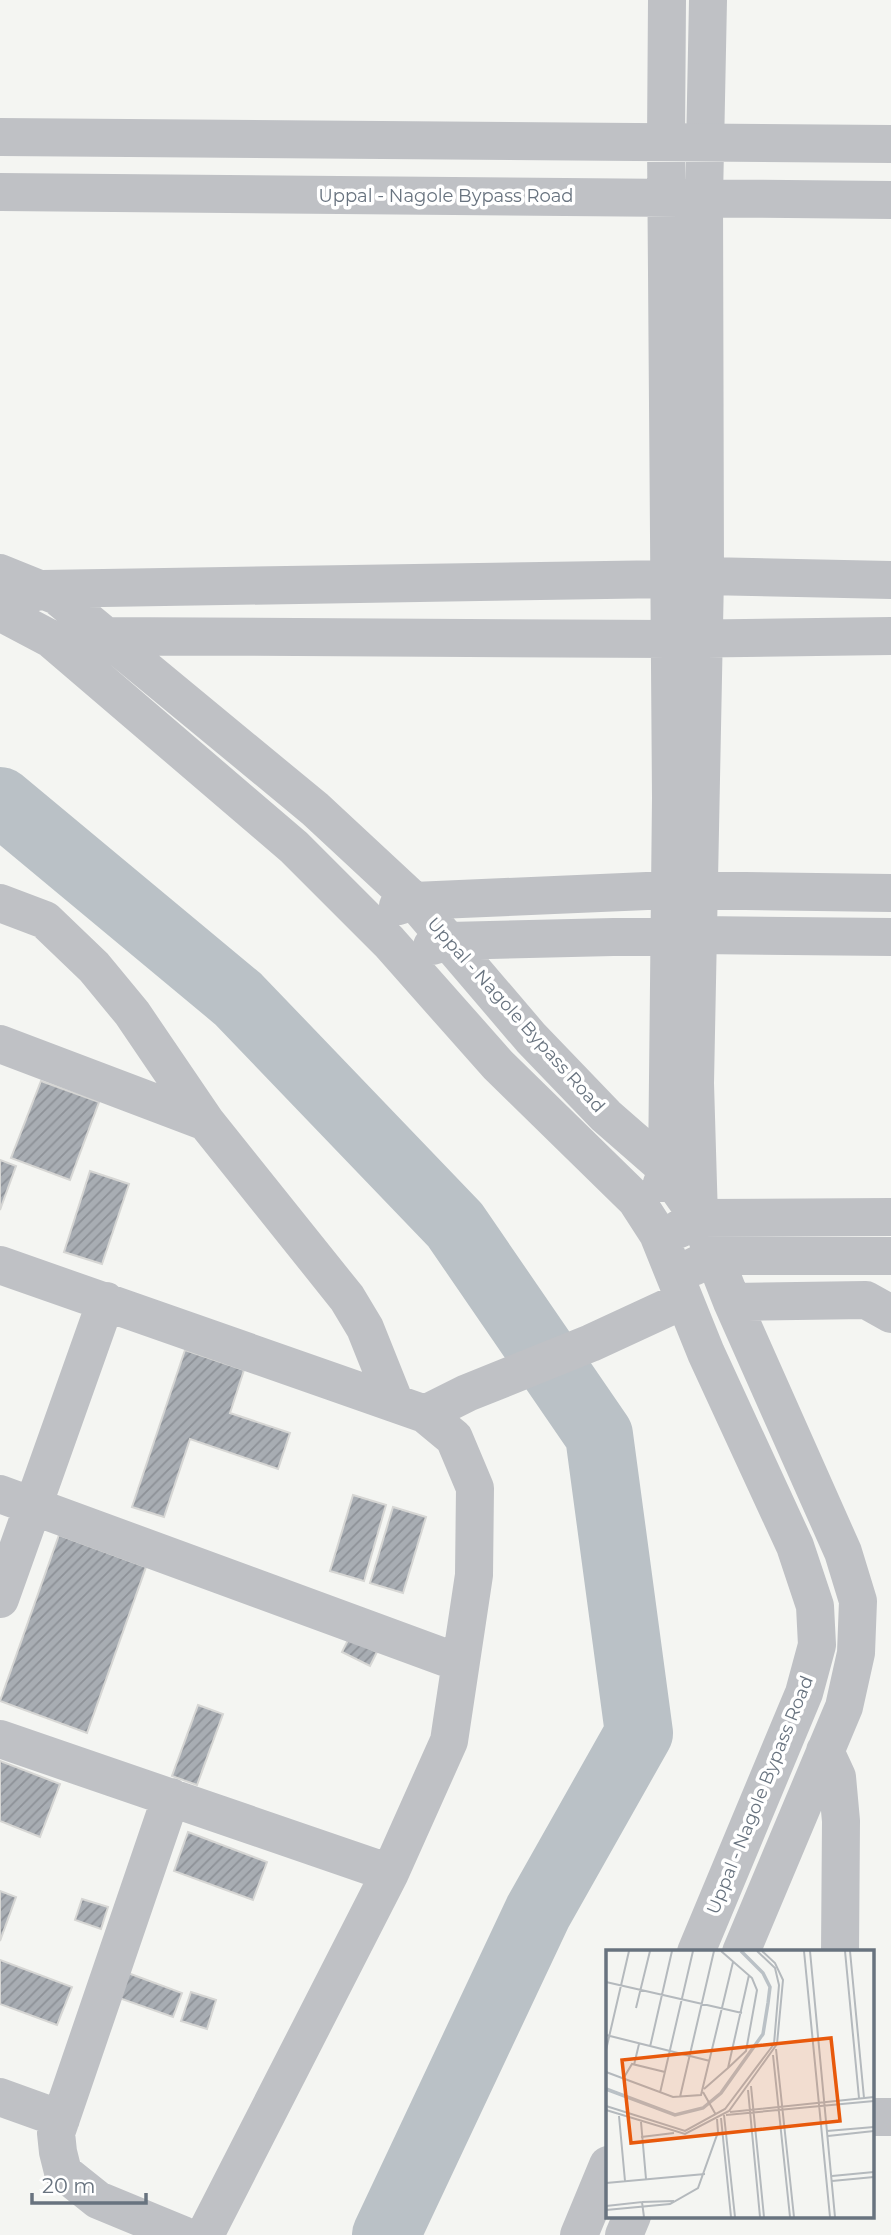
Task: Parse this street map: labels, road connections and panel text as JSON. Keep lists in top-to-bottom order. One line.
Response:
{"streets":{"street":["Uppal - Nagole Bypass Road"]},"scale_bar":"20 m"}
